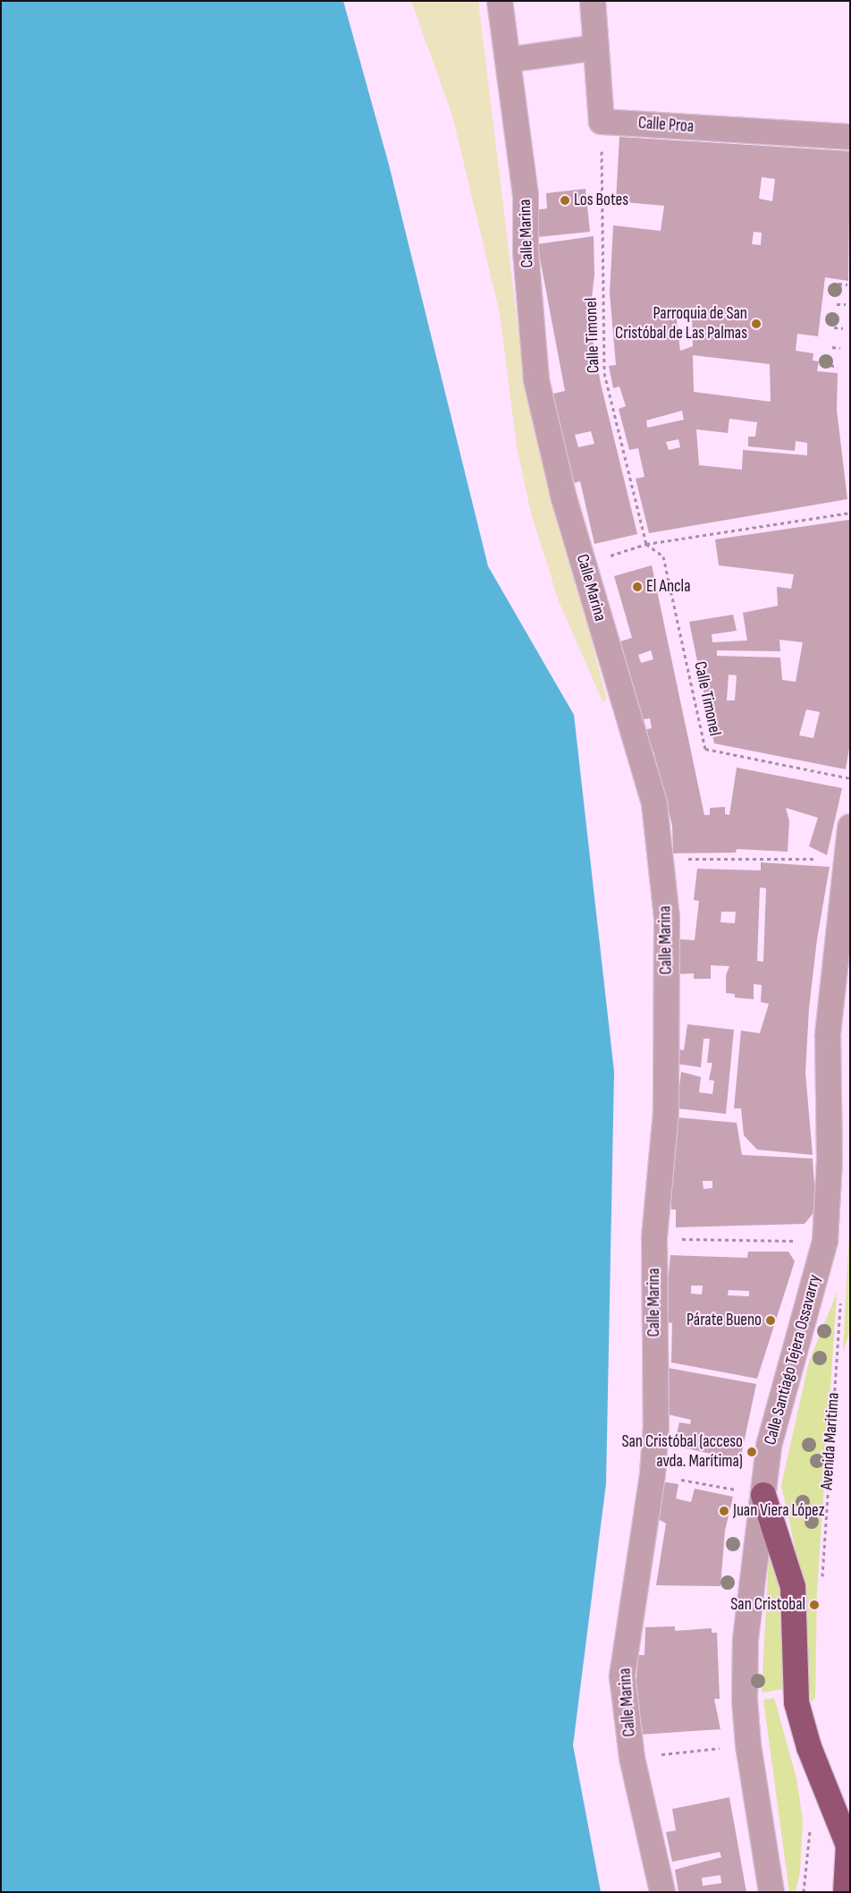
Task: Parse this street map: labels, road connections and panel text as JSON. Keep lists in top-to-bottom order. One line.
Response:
{"streets":{"street":["Calle Proa","Calle Marina","Calle Santiago Tejera Ossavarry"],"path":["Calle Timonel","Avenida Maritima"]},"crossings":[["Calle Proa","Calle Timonel"]],"places":["Los Botes","Parroquia de San Cristóbal de Las Palmas","El Ancla","Párate Bueno","San Cristóbal (acceso avda. Marítima)","Juan Viera López","San Cristobal"]}
